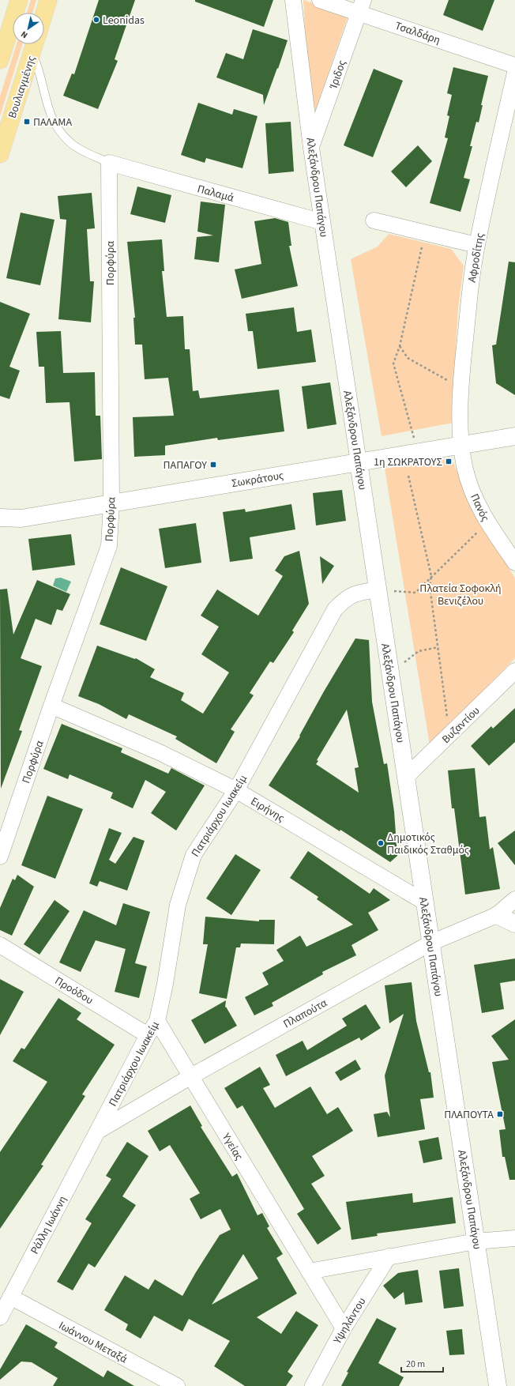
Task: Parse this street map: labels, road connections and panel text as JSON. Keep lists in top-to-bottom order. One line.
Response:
{"streets":{"main road":["Βουλιαγμένης"],"street":["Τσαλδάρη","Ίριδος","Αλεξάνδρου Παπάγου","Παλαμά","Αφροδίτης","Πορφύρα","Σωκράτους","Πανός","Βυζαντίου","Ειρήνης","Πατριάρχου Ιωακείμ","Προόδου","Πλαπούτα","Υγείας","Ράλλη Ιωάννη","Υψηλάντου","Ιωάννου Μεταξά"]},"crossings":[["Τσαλδάρη","Ίριδος"],["Ίριδος","Αλεξάνδρου Παπάγου"],["Αλεξάνδρου Παπάγου","Παλαμά"],["Αλεξάνδρου Παπάγου","Σωκράτους"],["Αλεξάνδρου Παπάγου","Βυζαντίου"],["Αλεξάνδρου Παπάγου","Ειρήνης"],["Αλεξάνδρου Παπάγου","Πατριάρχου Ιωακείμ"],["Αλεξάνδρου Παπάγου","Πλαπούτα"],["Παλαμά","Πορφύρα"],["Αφροδίτης","Σωκράτους"],["Αφροδίτης","Πανός"],["Πορφύρα","Σωκράτους"],["Πορφύρα","Ειρήνης"],["Σωκράτους","Πανός"],["Ειρήνης","Πατριάρχου Ιωακείμ"],["Πατριάρχου Ιωακείμ","Προόδου"],["Πατριάρχου Ιωακείμ","Πλαπούτα"],["Πατριάρχου Ιωακείμ","Υγείας"],["Πατριάρχου Ιωακείμ","Ράλλη Ιωάννη"],["Πλαπούτα","Υγείας"],["Πλαπούτα","Ράλλη Ιωάννη"],["Υγείας","Υψηλάντου"],["Ράλλη Ιωάννη","Ιωάννου Μεταξά"]],"parks":["Πλατεία Σοφοκλή Βενιζέλου"],"places":{"other":["Leonidas","Δημοτικός Παιδικός Σταθμός"],"transit":["ΠΑΛΑΜΑ","1η ΣΩΚΡΑΤΟΥΣ","ΠΑΠΑΓΟΥ","ΠΛΑΠΟΥΤΑ"]},"scale_bar":"20 m","north":"bottom left"}
